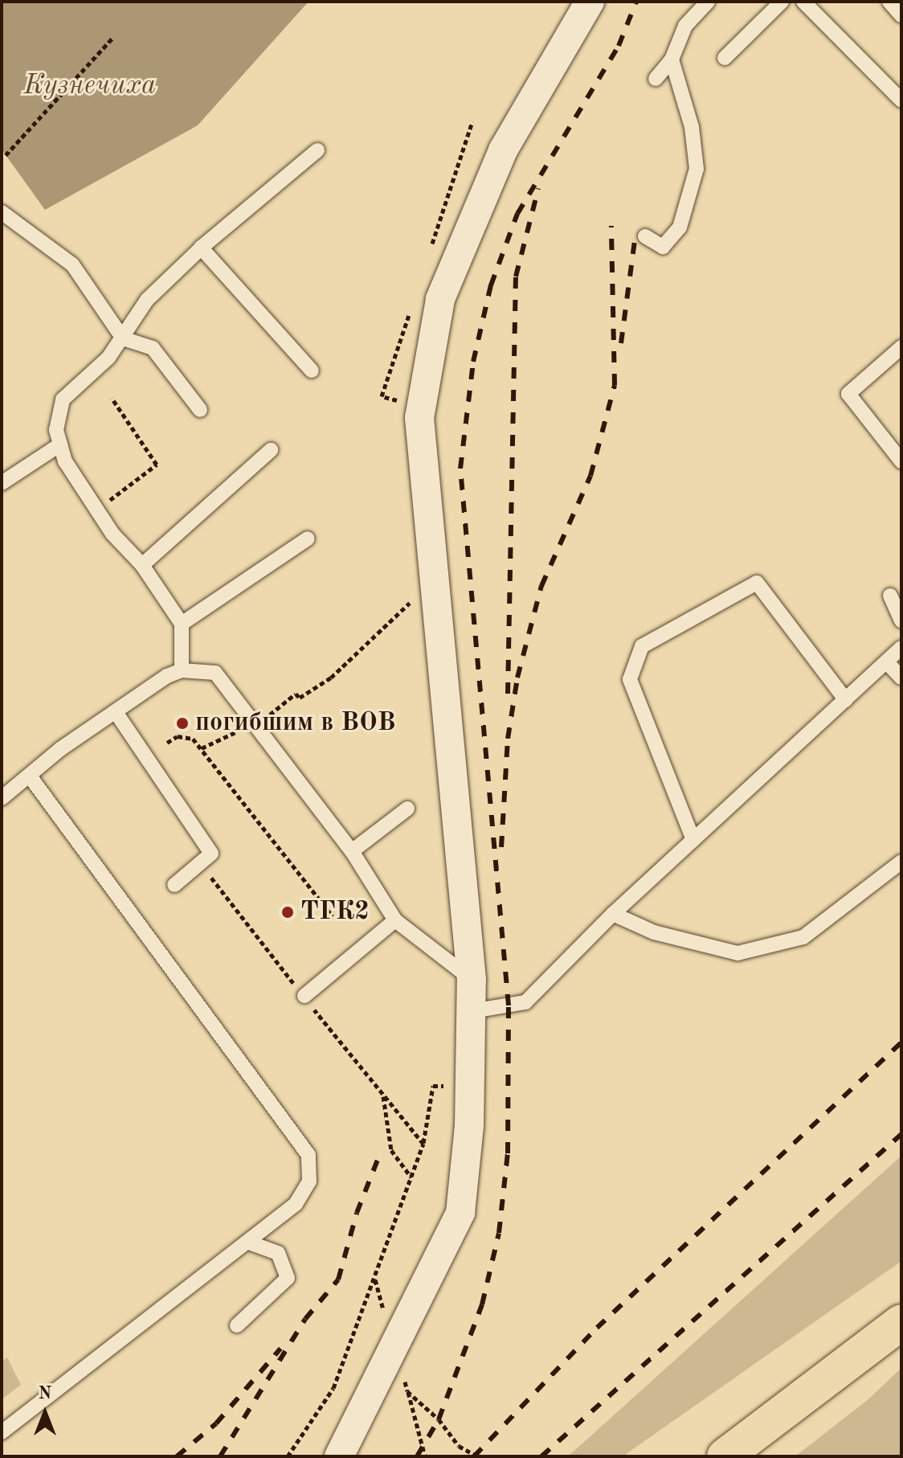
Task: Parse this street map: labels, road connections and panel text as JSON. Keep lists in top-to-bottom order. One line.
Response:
{"water":["Кузнечиха"],"places":["погибшим в ВОВ","ТГК2"],"north":"top"}
